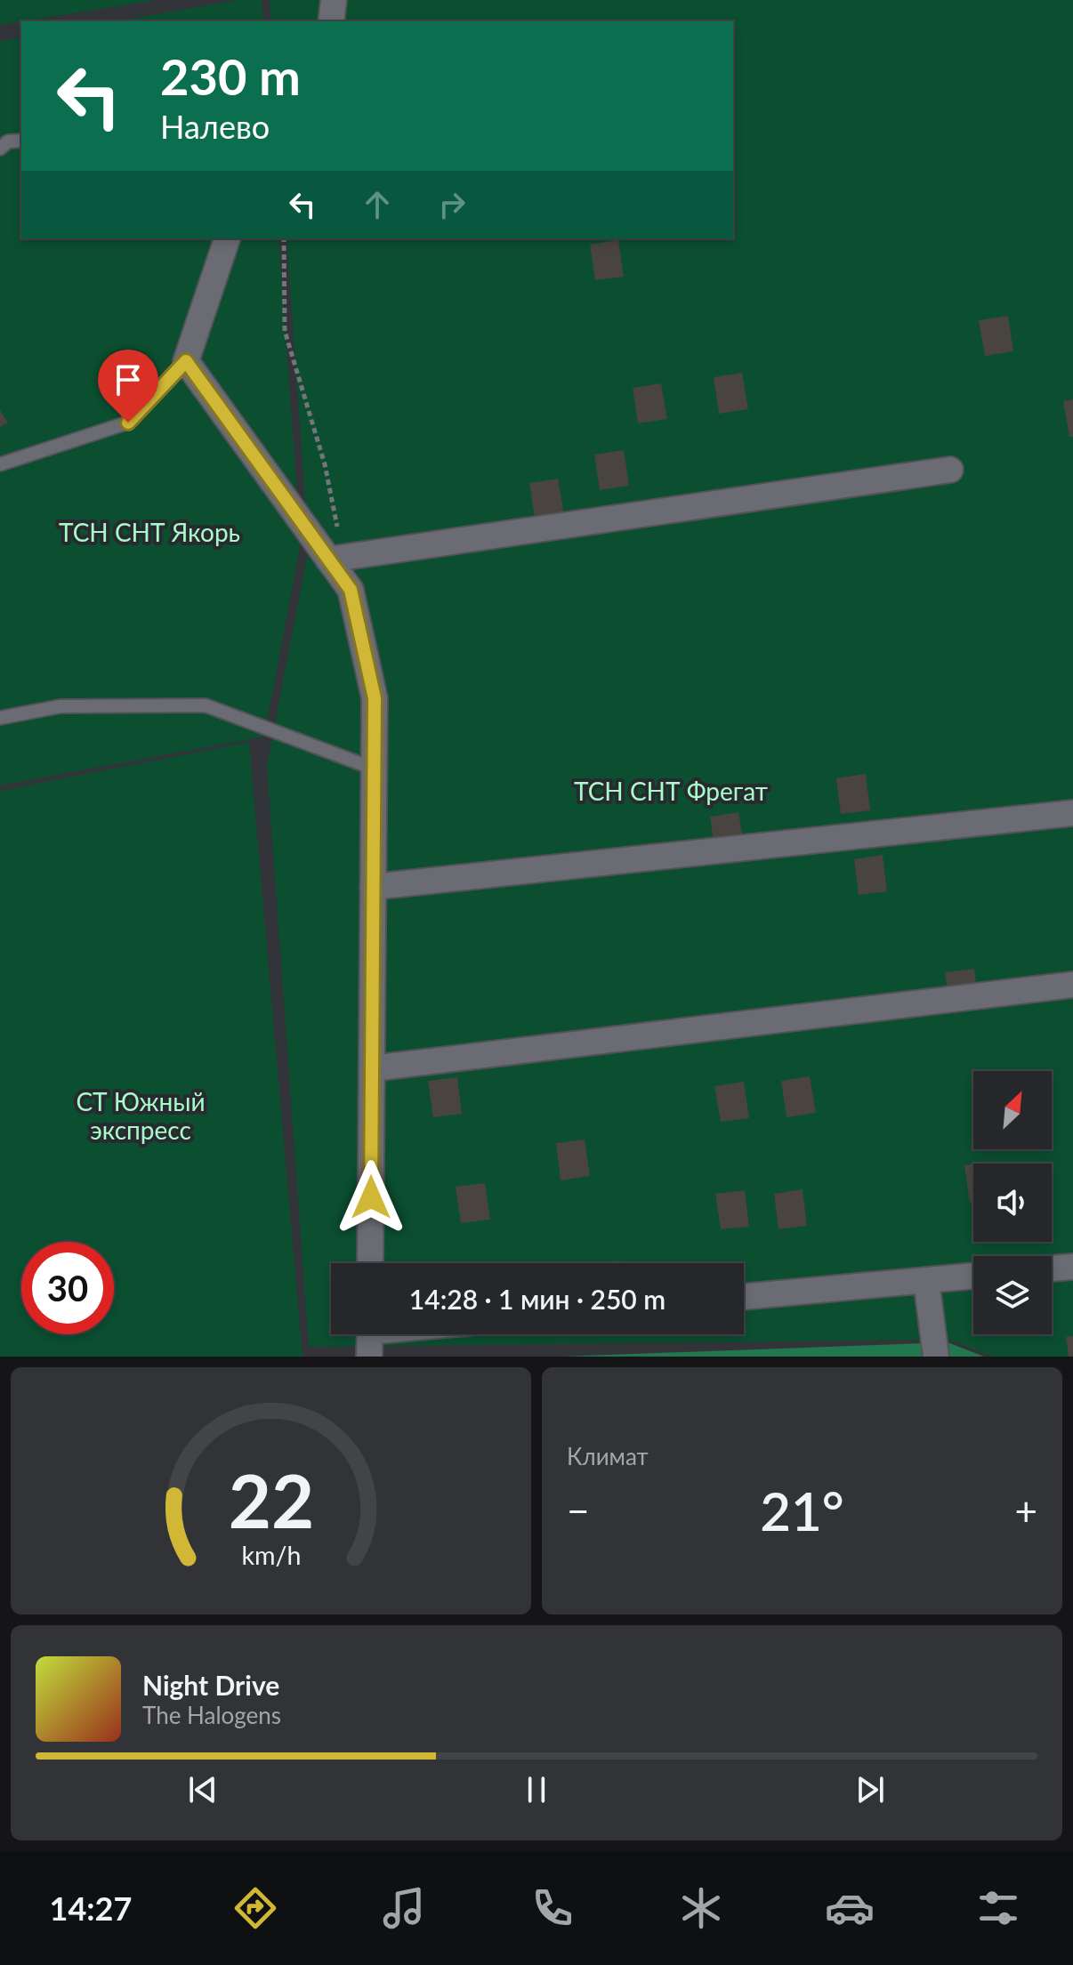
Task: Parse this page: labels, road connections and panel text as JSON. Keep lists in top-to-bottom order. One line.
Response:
{"parks":["ТСН СНТ Якорь","ТСН СНТ Фрегат","СТ Южный экспресс"],"north":"top right","page":{"turn":["230 m","Налево"],"limit":"30","trip":"14:28 · 1 мин · 250 m","tile":"Климат","heat":["−","21°","+"],"song":["Night Drive","The Halogens"],"tabs":"14:27","gauge":["22","km/h"]}}
